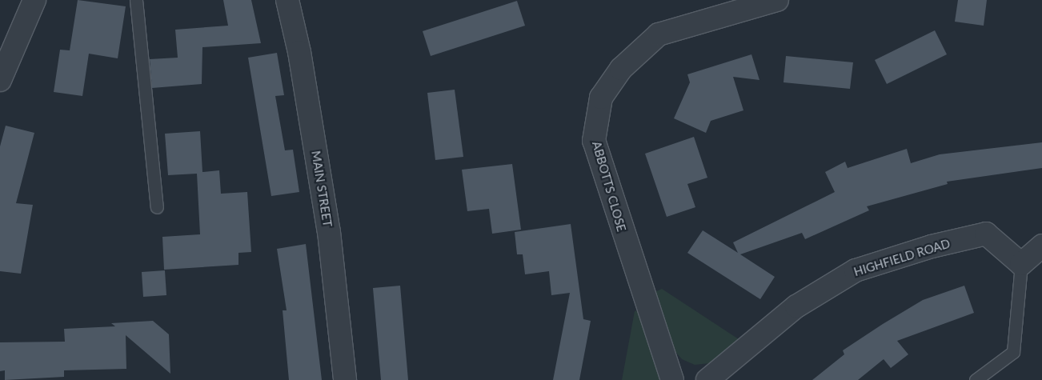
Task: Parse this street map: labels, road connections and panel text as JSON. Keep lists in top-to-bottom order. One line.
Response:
{"streets":{"street":["ABBOTTS CLOSE","MAIN STREET","HIGHFIELD ROAD"]}}
